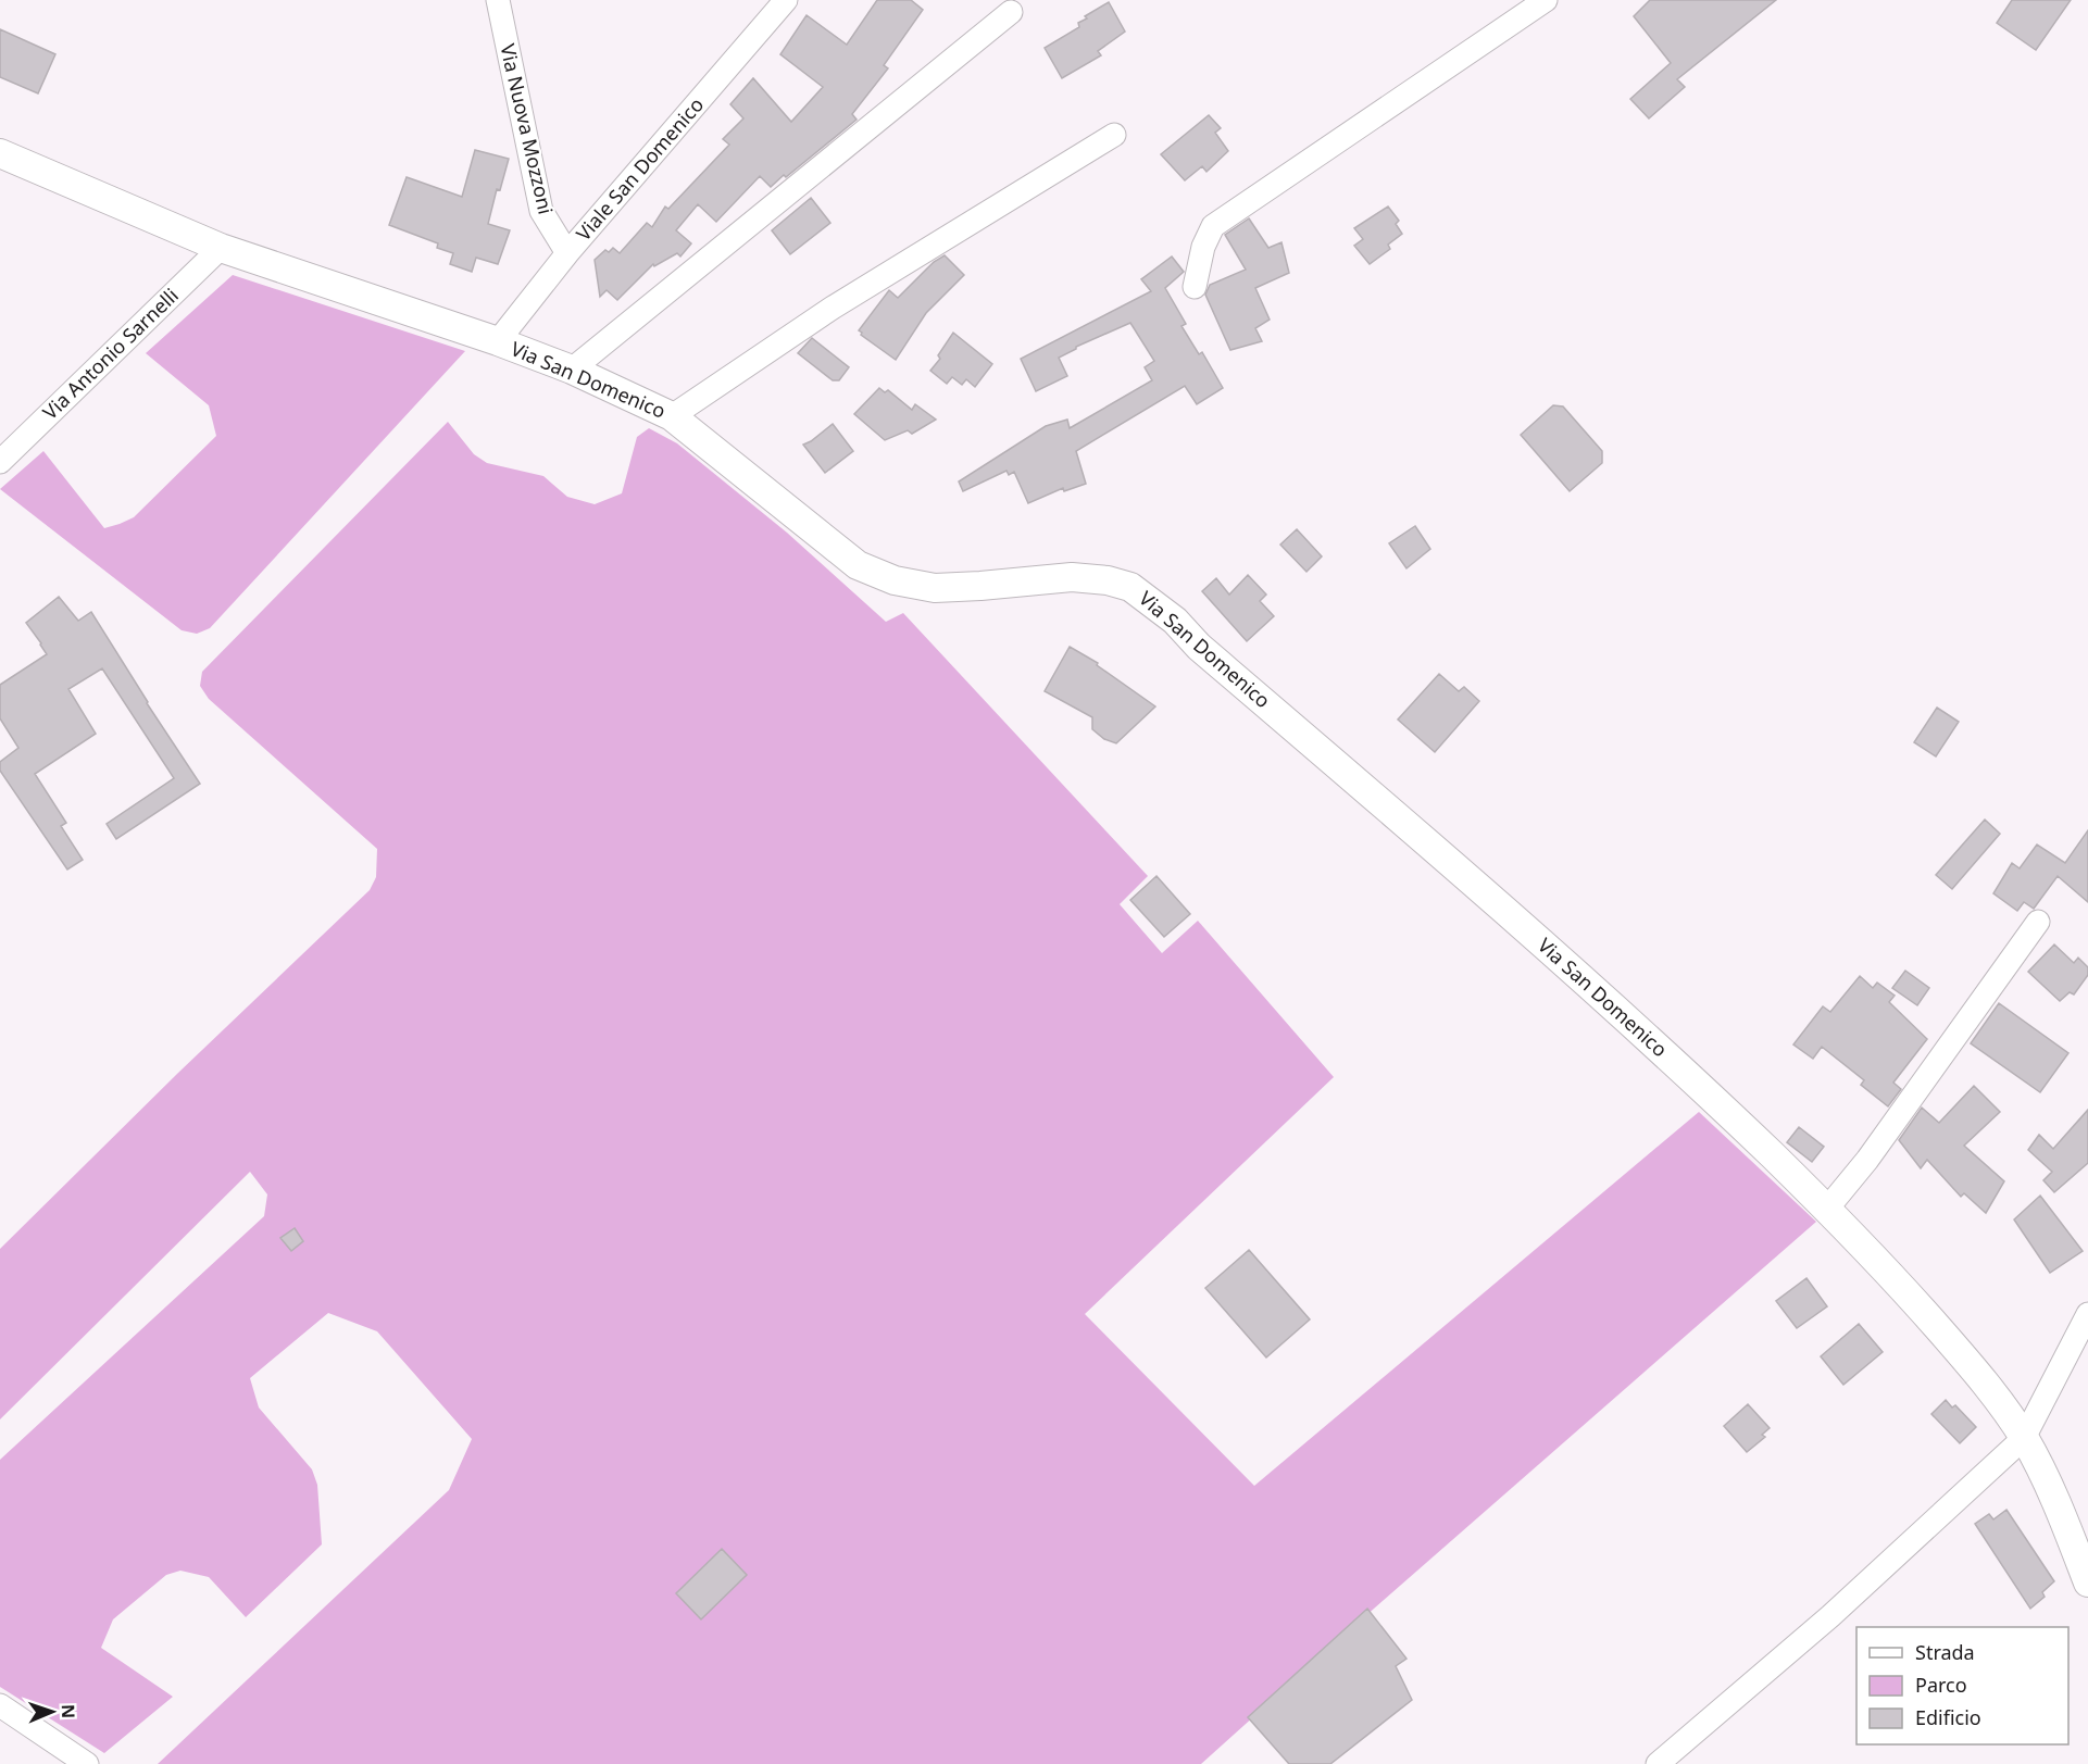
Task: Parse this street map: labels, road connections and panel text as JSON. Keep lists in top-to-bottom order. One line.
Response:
{"streets":{"street":["Via Nuova Mozzoni","Viale San Domenico","Via Antonio Sarnelli","Via San Domenico"]},"crossings":[["Via Nuova Mozzoni","Viale San Domenico"],["Viale San Domenico","Via San Domenico"],["Via Antonio Sarnelli","Via San Domenico"]],"legend":["Strada","Parco","Edificio"],"north":"right"}
